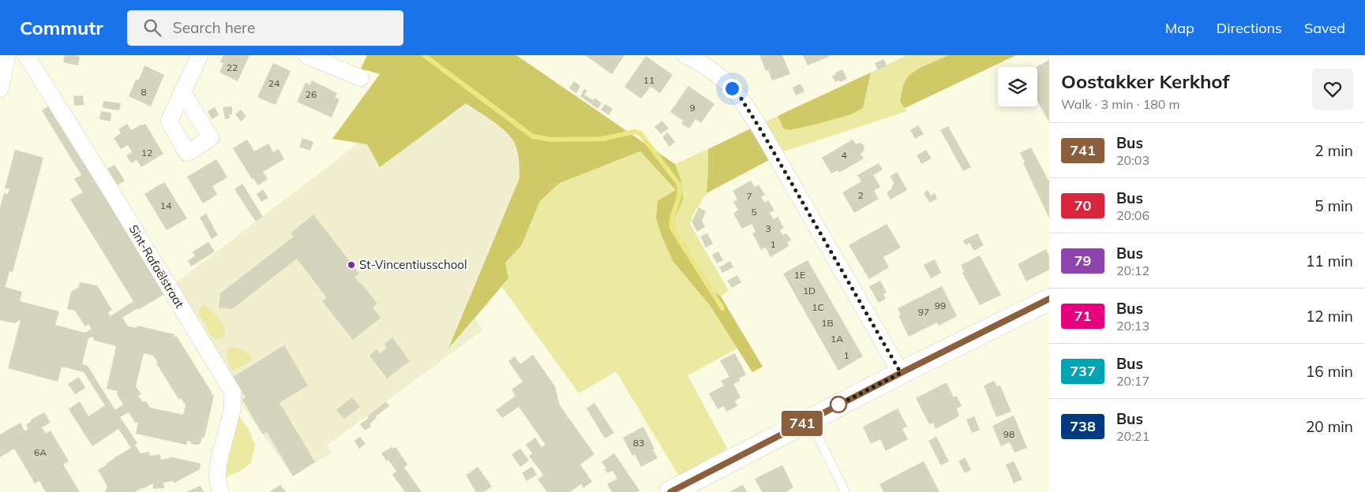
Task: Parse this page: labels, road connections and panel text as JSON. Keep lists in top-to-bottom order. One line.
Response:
{"streets":{"street":["Sint-Rafaëlstraat"]},"places":["St-Vincentiusschool"],"lines":["bus line 741"],"house_numbers":["22","11","24","8","26","9","12","4","2","7","14","5","3","1","1E","1D","99","1C","97","1B","1A","1","98","83","6A"],"page":{"header":"Commutr","search":"Search here","nav":["Map","Directions","Saved"],"on_map":"741","heading":["Oostakker Kerkhof","Walk · 3 min · 180 m"],"list":[{"mark":"741","name":"Bus","note":"20:03","value":"2 min"},{"mark":"70","name":"Bus","note":"20:06","value":"5 min"},{"mark":"79","name":"Bus","note":"20:12","value":"11 min"},{"mark":"71","name":"Bus","note":"20:13","value":"12 min"},{"mark":"737","name":"Bus","note":"20:17","value":"16 min"},{"mark":"738","name":"Bus","note":"20:21","value":"20 min"}]}}
